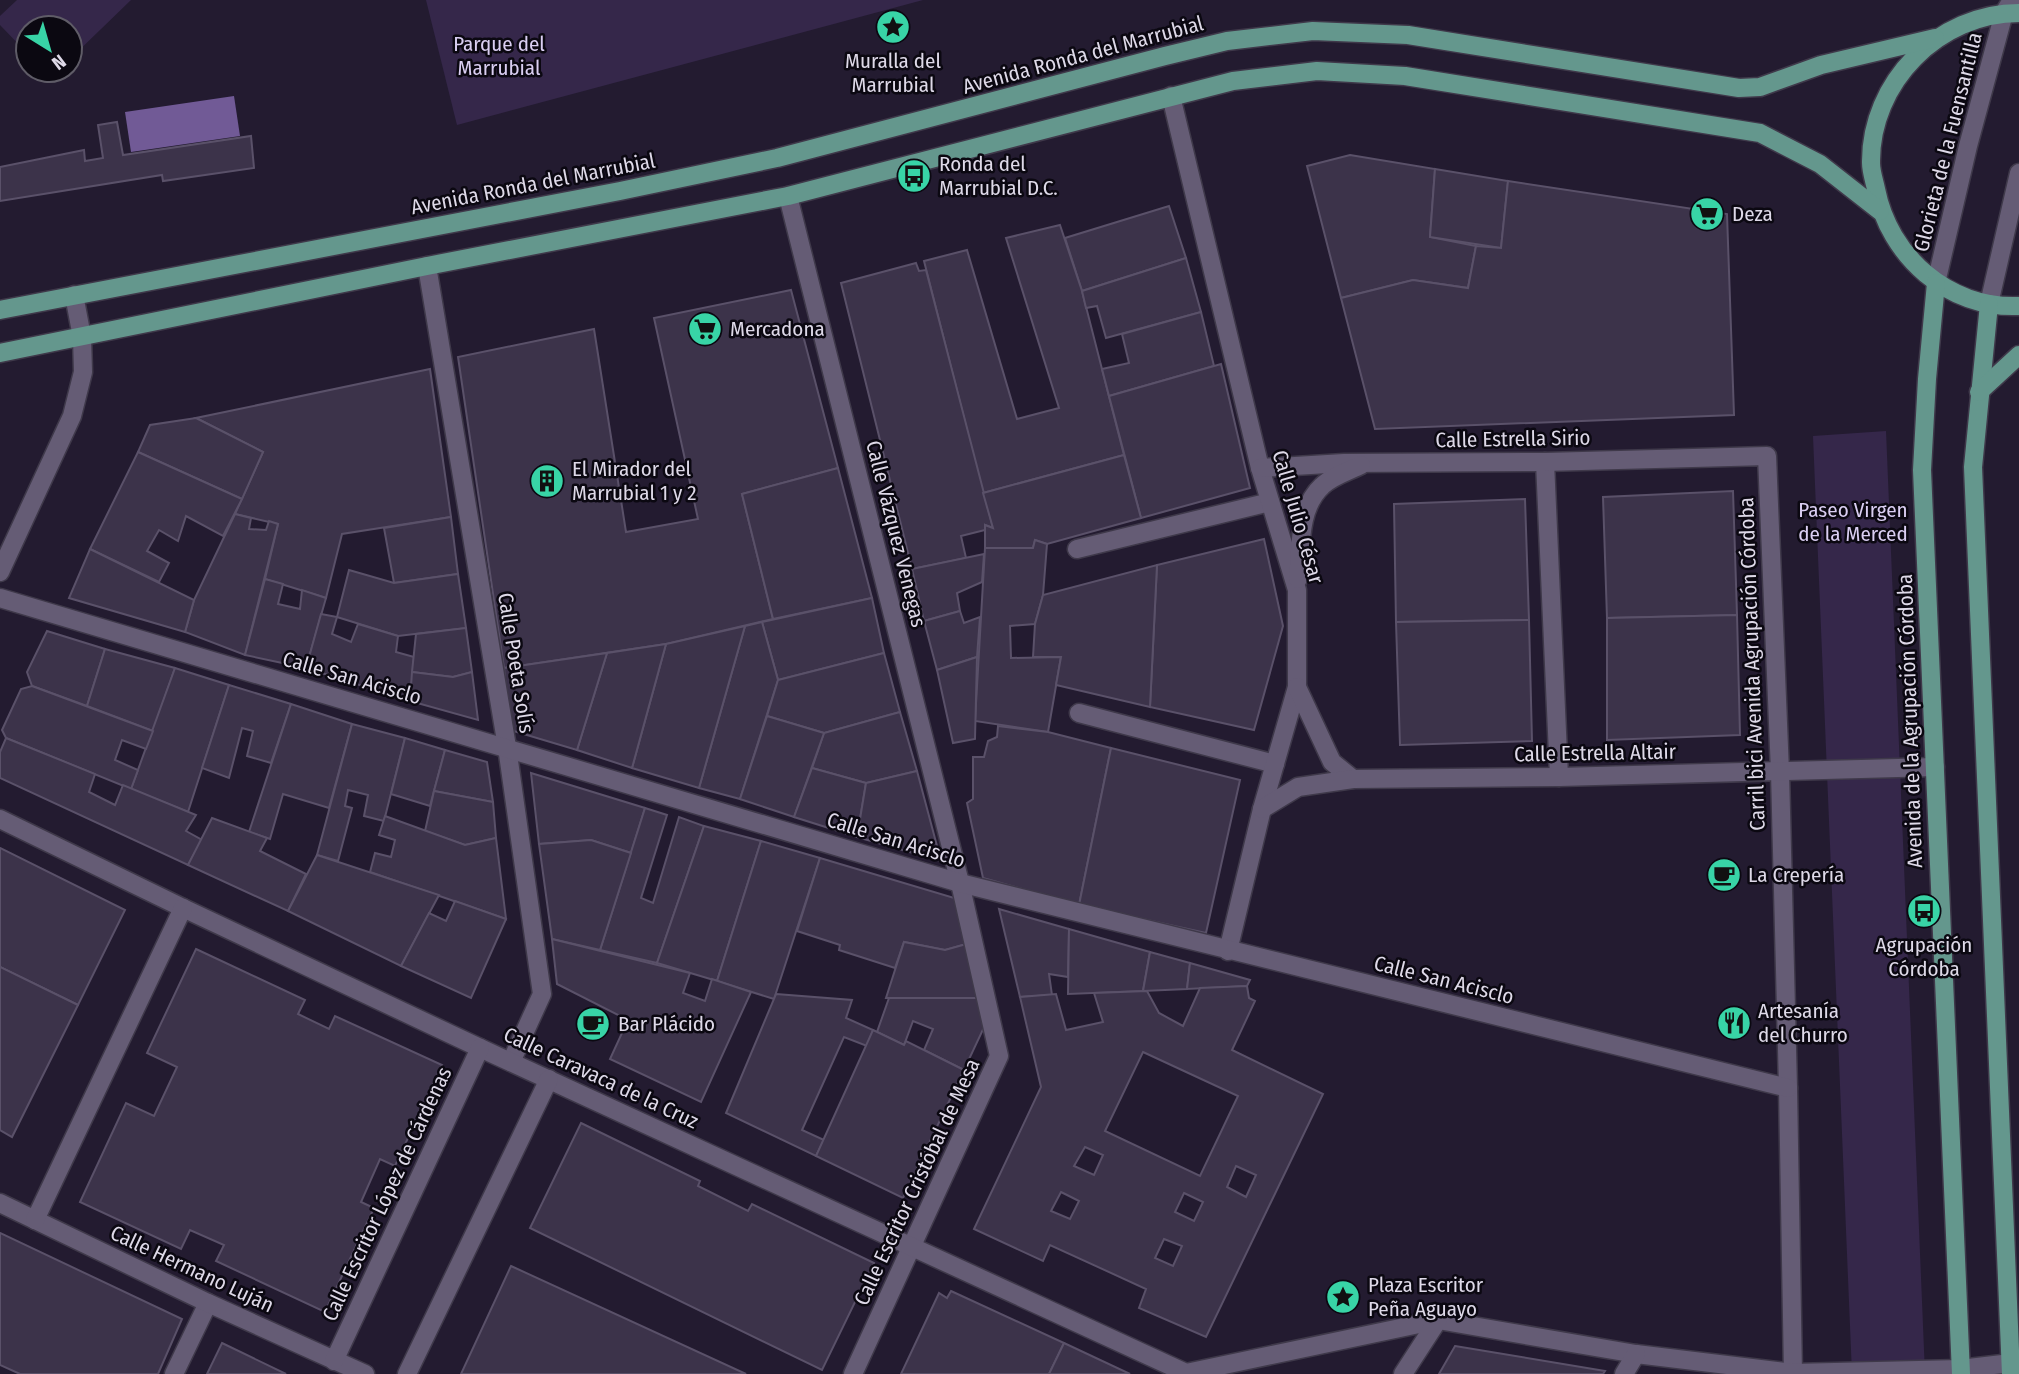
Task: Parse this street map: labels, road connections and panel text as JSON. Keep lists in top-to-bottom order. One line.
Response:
{"streets":{"main road":["Avenida Ronda del Marrubial","Glorieta de la Fuensantilla","Avenida de la Agrupación Córdoba"],"street":["Calle Estrella Sirio","Calle Julio César","Calle Vázquez Venegas","Calle Poeta Solís","Carril bici Avenida Agrupación Córdoba","Calle San Acisclo","Calle Estrella Altair","Calle Caravaca de la Cruz","Calle Escritor Cristóbal de Mesa","Calle Escritor López de Cárdenas","Calle Hermano Luján"]},"crossings":[["Avenida Ronda del Marrubial","Glorieta de la Fuensantilla"],["Glorieta de la Fuensantilla","Avenida de la Agrupación Córdoba"],["Calle Estrella Sirio","Calle Julio César"],["Calle Estrella Sirio","Carril bici Avenida Agrupación Córdoba"],["Calle Julio César","Calle San Acisclo"],["Calle Julio César","Calle Estrella Altair"],["Calle Vázquez Venegas","Calle San Acisclo"],["Calle Vázquez Venegas","Calle Escritor Cristóbal de Mesa"],["Calle Poeta Solís","Calle San Acisclo"],["Calle Poeta Solís","Calle Caravaca de la Cruz"],["Carril bici Avenida Agrupación Córdoba","Calle San Acisclo"],["Carril bici Avenida Agrupación Córdoba","Calle Estrella Altair"],["Calle San Acisclo","Calle Escritor Cristóbal de Mesa"],["Avenida de la Agrupación Córdoba","Calle Estrella Altair"],["Calle Caravaca de la Cruz","Calle Escritor Cristóbal de Mesa"],["Calle Caravaca de la Cruz","Calle Escritor López de Cárdenas"],["Calle Escritor López de Cárdenas","Calle Hermano Luján"]],"parks":["Parque del Marrubial","Paseo Virgen de la Merced"],"places":{"place":["Muralla del Marrubial","Plaza Escritor Peña Aguayo"],"bus stop":["Ronda del Marrubial D.C.","Agrupación Córdoba"],"supermarket":["Deza","Mercadona"],"building":["El Mirador del Marrubial 1 y 2"],"cafe":["La Crepería","Bar Plácido"],"restaurant":["Artesanía del Churro"]},"north":"bottom right"}
